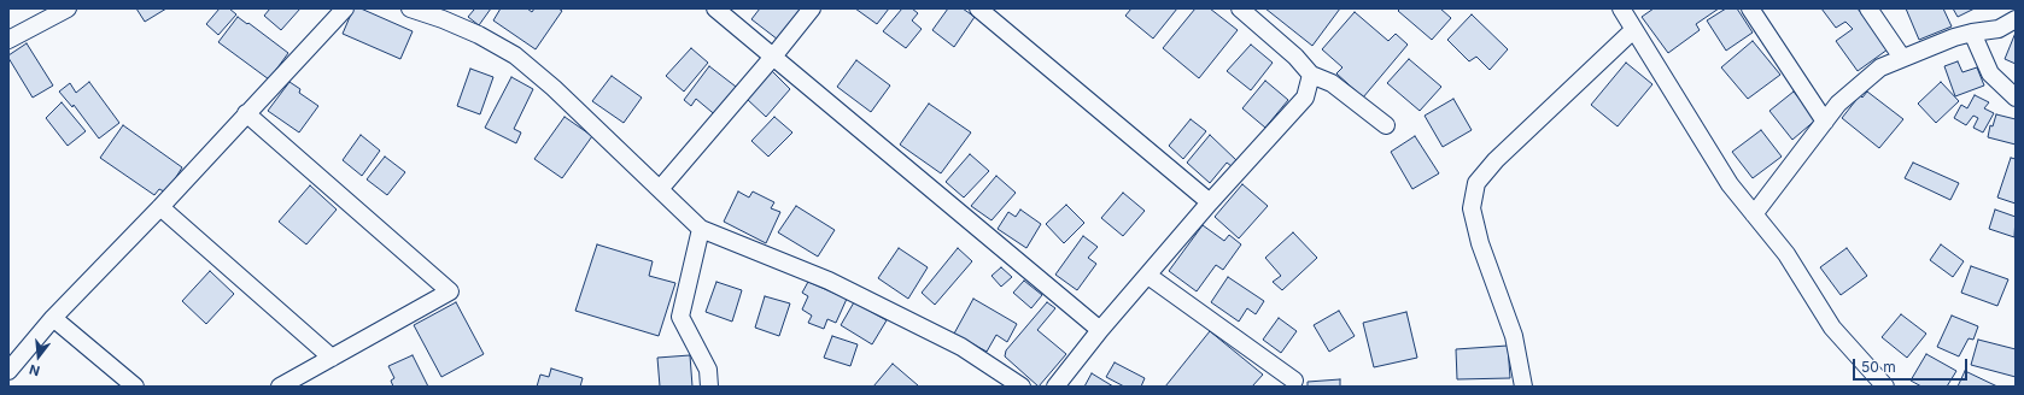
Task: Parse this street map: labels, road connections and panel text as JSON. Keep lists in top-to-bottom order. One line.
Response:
{"scale_bar":"50 m","north":"bottom"}
